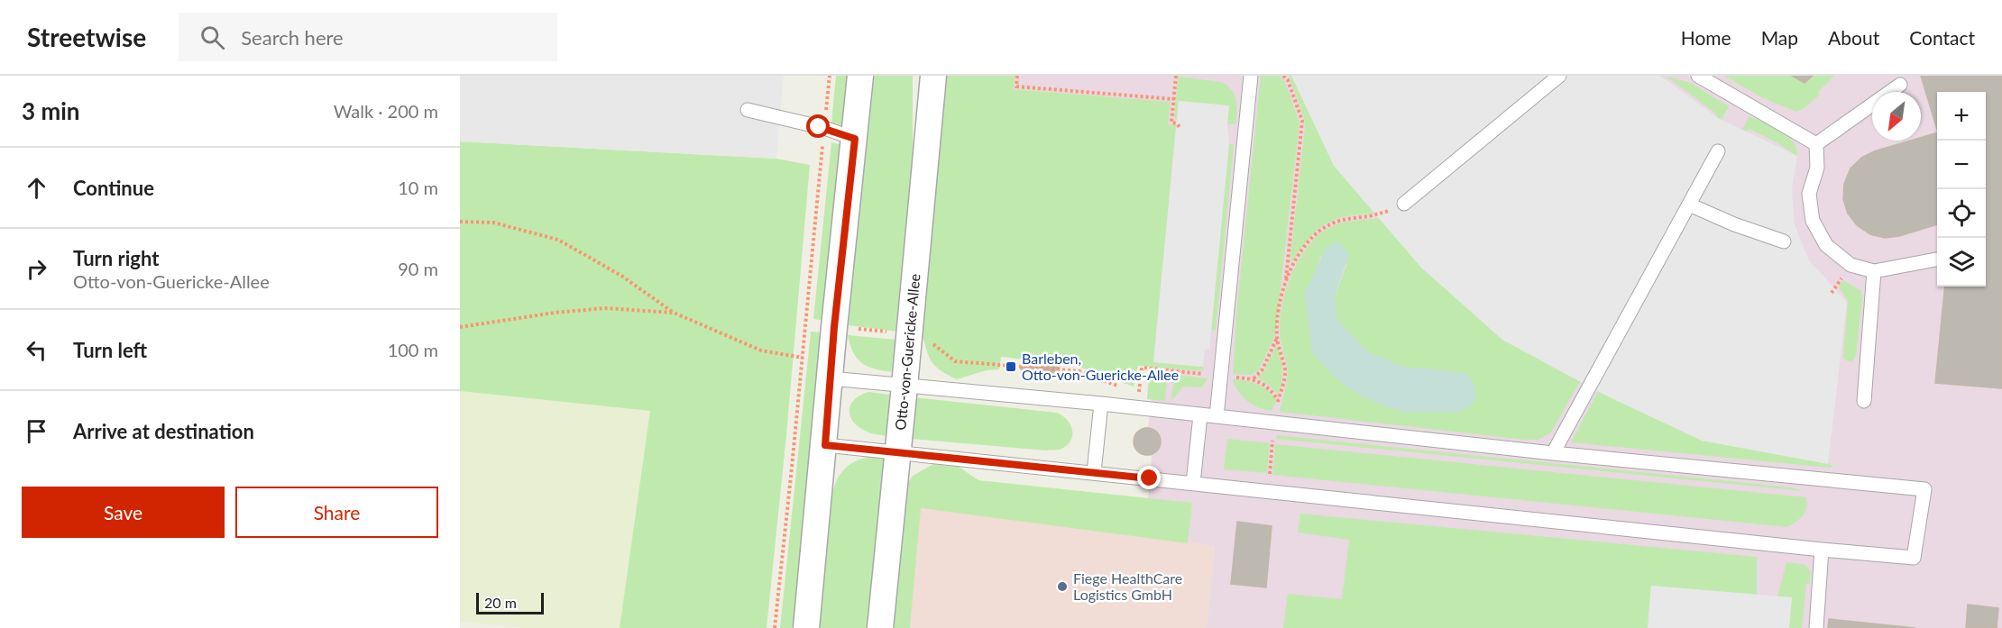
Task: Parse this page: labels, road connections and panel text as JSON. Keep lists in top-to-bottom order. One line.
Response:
{"streets":{"street":["Otto-von-Guericke-Allee"]},"places":{"transit":["Barleben, Otto-von-Guericke-Allee"],"other":["Fiege HealthCare Logistics GmbH"]},"scale_bar":"20 m","north":"bottom left","page":{"header":"Streetwise","search":"Search here","nav":["Home","Map","About","Contact"],"heading":["3 min","Walk · 200 m"],"map_buttons":["+","−"],"list":[["Continue","10 m"],["Turn right","Otto-von-Guericke-Allee","90 m"],["Turn left","100 m"],"Arrive at destination"],"buttons":["Save","Share"],"scale":"20 m"}}
